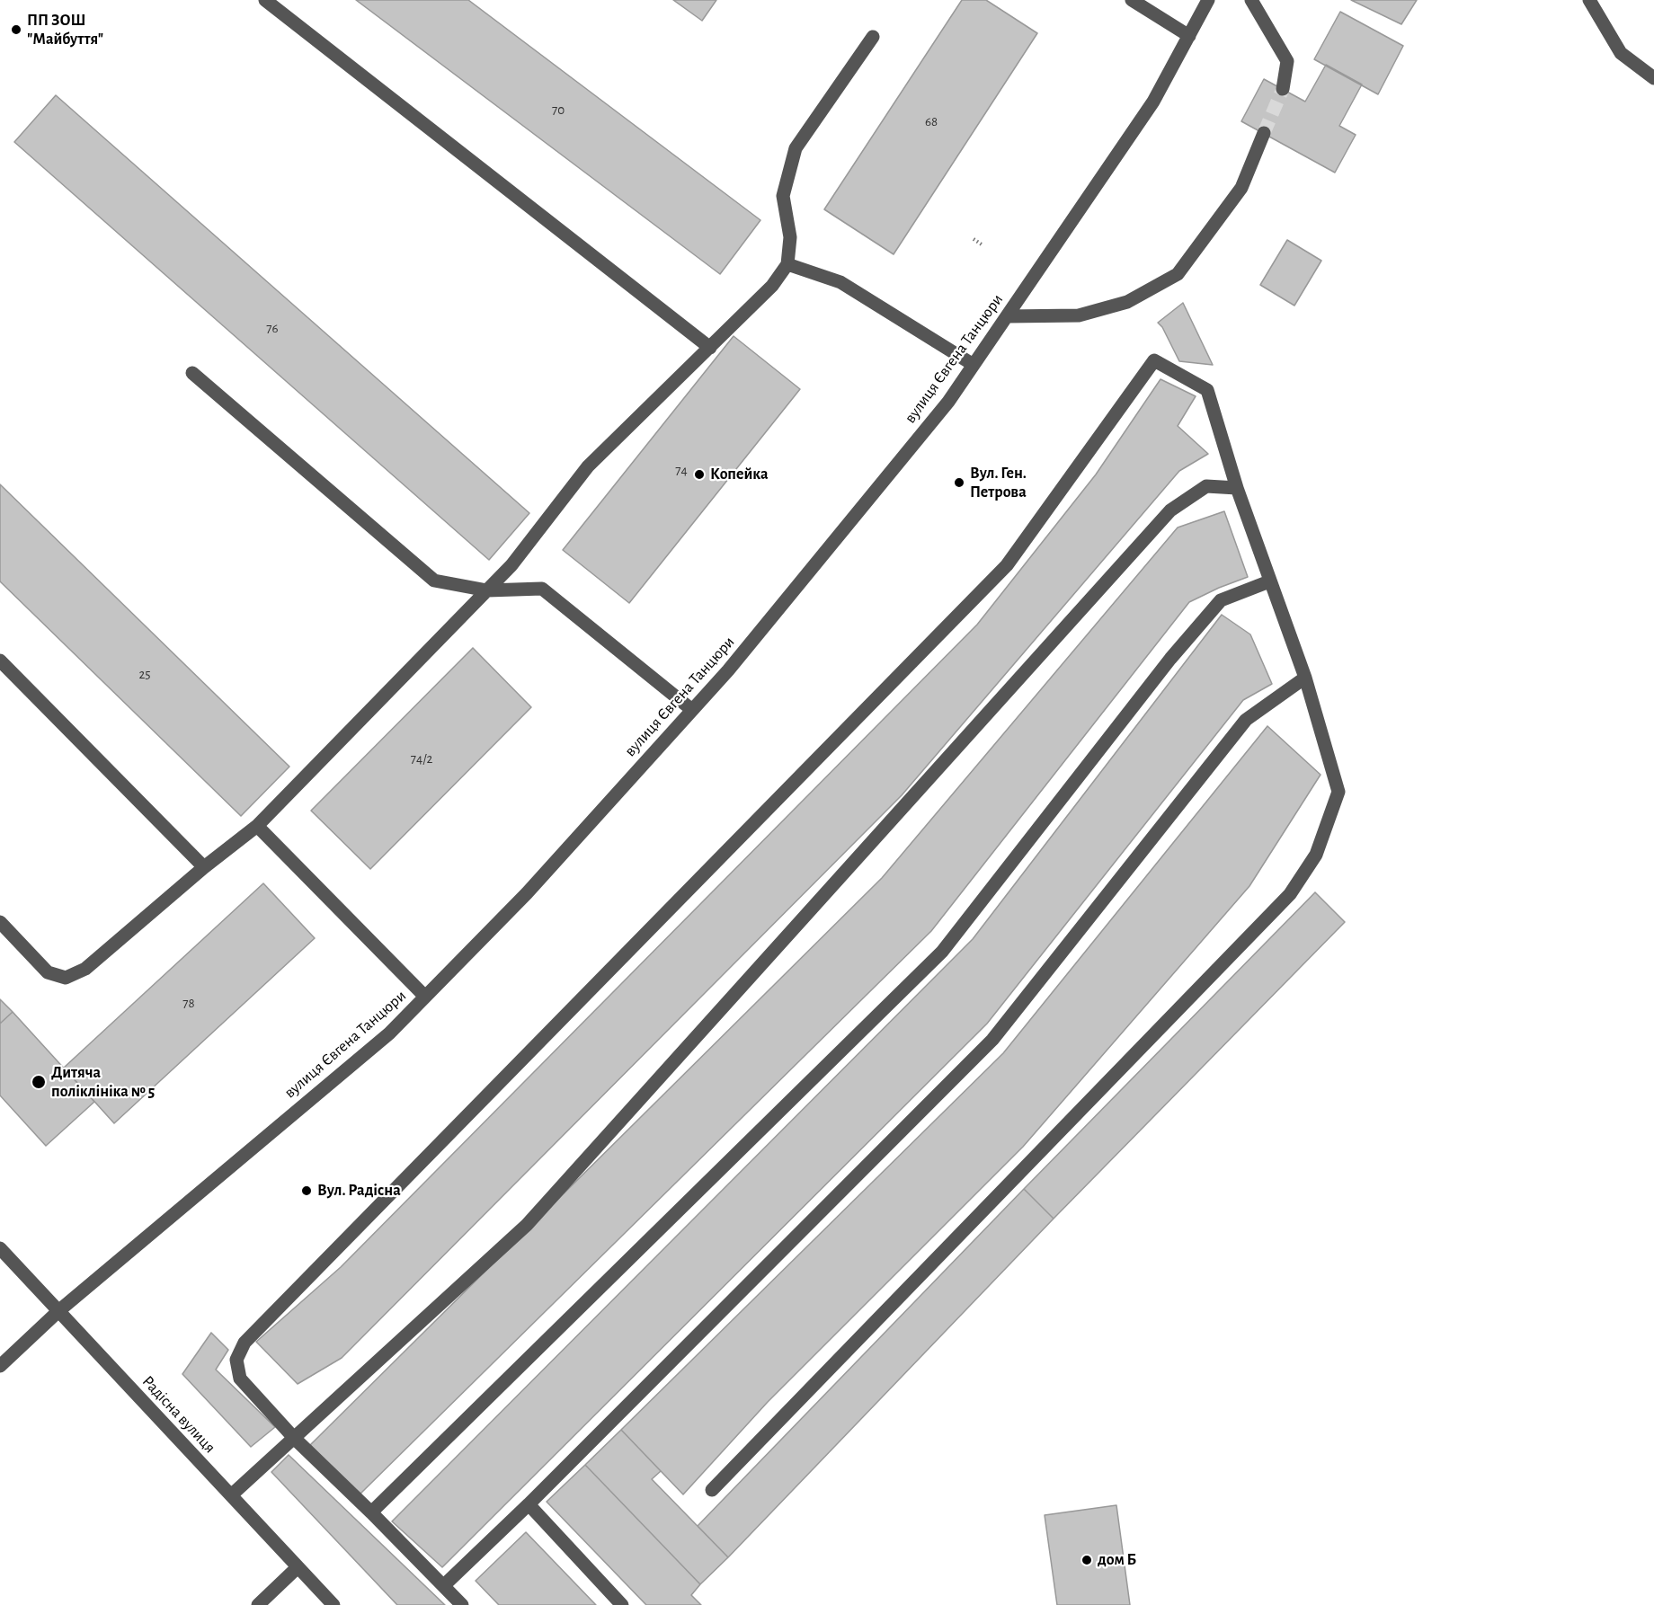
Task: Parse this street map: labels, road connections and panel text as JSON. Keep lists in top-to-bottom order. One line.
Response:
{"streets":{"street":["вулиця Євгена Танцюри","Радісна вулиця"]},"crossings":[["вулиця Євгена Танцюри","Радісна вулиця"]],"places":["ПП ЗОШ \"Майбуття\"","Копейка","Вул. Ген. Петрова","Дитяча поліклініка № 5","Вул. Радісна","дом Б"],"house_numbers":["70","68","76","74","25","74/2","78"]}
